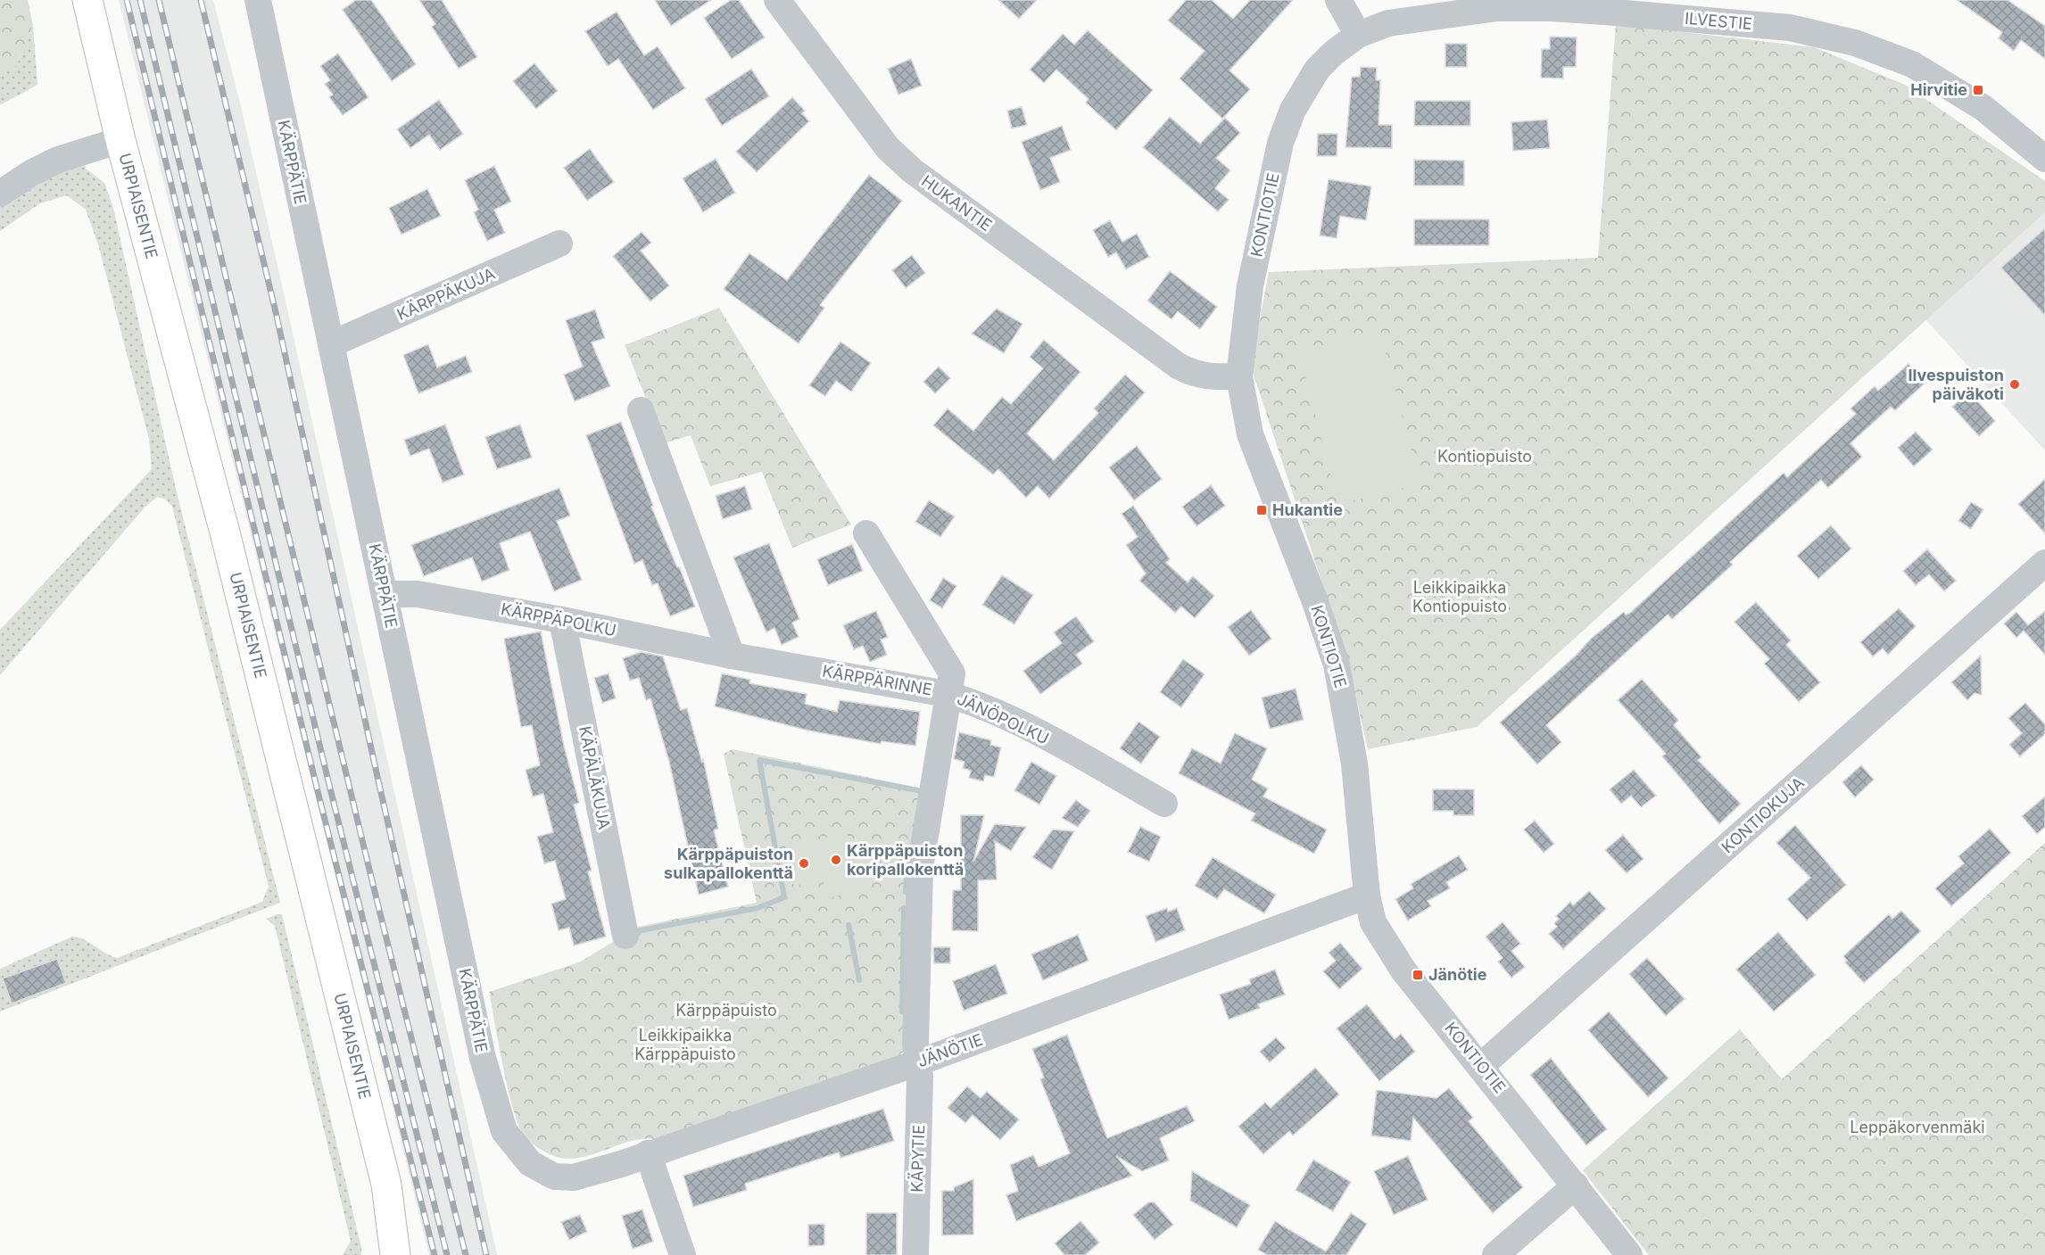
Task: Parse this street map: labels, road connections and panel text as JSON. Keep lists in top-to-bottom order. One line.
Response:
{"streets":{"main road":["URPIAISENTIE"],"street":["ILVESTIE","KÄRPPÄTIE","HUKANTIE","KONTIOTIE","KÄRPPÄKUJA","KÄRPPÄPOLKU","KÄRPPÄRINNE","JÄNÖPOLKU","KÄPÄLÄKUJA","KONTIOKUJA","JÄNÖTIE","KÄPYTIE"]},"crossings":[["ILVESTIE","KONTIOTIE"],["KÄRPPÄTIE","KÄRPPÄKUJA"],["KÄRPPÄTIE","KÄRPPÄPOLKU"],["KÄRPPÄTIE","JÄNÖTIE"],["HUKANTIE","KONTIOTIE"],["KONTIOTIE","KONTIOKUJA"],["KONTIOTIE","JÄNÖTIE"],["KÄRPPÄPOLKU","KÄRPPÄRINNE"],["KÄRPPÄPOLKU","KÄPÄLÄKUJA"],["KÄRPPÄRINNE","JÄNÖPOLKU"],["KÄRPPÄRINNE","JÄNÖTIE"],["KÄRPPÄRINNE","KÄPYTIE"],["JÄNÖTIE","KÄPYTIE"]],"parks":["Kontiopuisto","Leikkipaikka Kontiopuisto","Kärppäpuisto","Leikkipaikka Kärppäpuisto","Leppäkorvenmäki"],"places":{"transit":["Hirvitie","Hukantie","Jänötie"],"other":["Ilvespuiston päiväkoti","Kärppäpuiston koripallokenttä","Kärppäpuiston sulkapallokenttä"]}}
